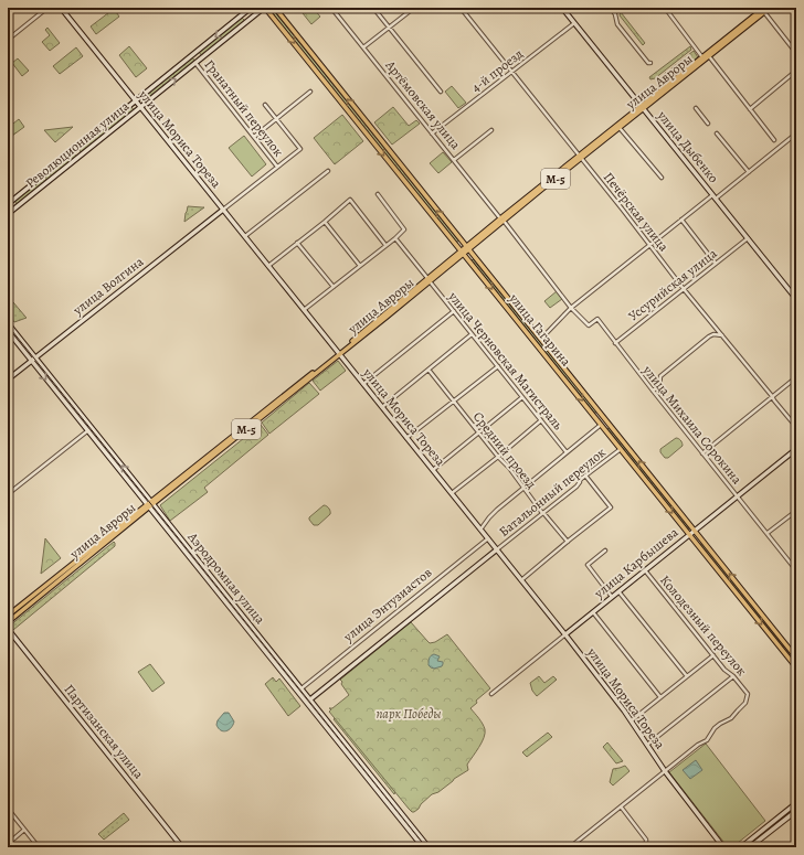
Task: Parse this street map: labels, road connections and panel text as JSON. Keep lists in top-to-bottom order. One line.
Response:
{"streets":{"main road":["улица Авроры","улица Мориса Тореза","Революционная улица","улица Дыбенко","М-5","улица Волгина","улица Гагарина","улица Карбышева","Аэродромная улица","улица Энтузиастов","Партизанская улица"],"street":["4-й проезд","Артёмовская улица","Гранатный переулок","Печёрская улица","Уссурийская улица","улица Черновская Магистраль","улица Михаила Сорокина","Средний проезд","Батальонный переулок","Колодезный переулок"]},"crossings":[["4-й проезд","Артёмовская улица"],["4-й проезд","улица Дыбенко"],["4-й проезд","Печёрская улица"],["улица Авроры","Артёмовская улица"],["улица Авроры","улица Мориса Тореза"],["улица Авроры","улица Дыбенко"],["улица Авроры","Печёрская улица"],["улица Авроры","улица Гагарина"],["улица Авроры","улица Черновская Магистраль"],["улица Авроры","Аэродромная улица"],["Артёмовская улица","улица Михаила Сорокина"],["Гранатный переулок","Революционная улица"],["улица Мориса Тореза","Революционная улица"],["улица Мориса Тореза","улица Волгина"],["улица Мориса Тореза","Батальонный переулок"],["улица Мориса Тореза","улица Карбышева"],["улица Мориса Тореза","улица Энтузиастов"],["улица Мориса Тореза","Колодезный переулок"],["Революционная улица","улица Гагарина"],["улица Дыбенко","Уссурийская улица"],["Печёрская улица","Уссурийская улица"],["Уссурийская улица","улица Михаила Сорокина"],["улица Волгина","Аэродромная улица"],["улица Гагарина","Батальонный переулок"],["улица Гагарина","улица Карбышева"],["улица Михаила Сорокина","улица Карбышева"],["Средний проезд","Батальонный переулок"],["Батальонный переулок","улица Энтузиастов"],["улица Карбышева","Колодезный переулок"],["Аэродромная улица","улица Энтузиастов"]],"parks":["парк Победы"]}
